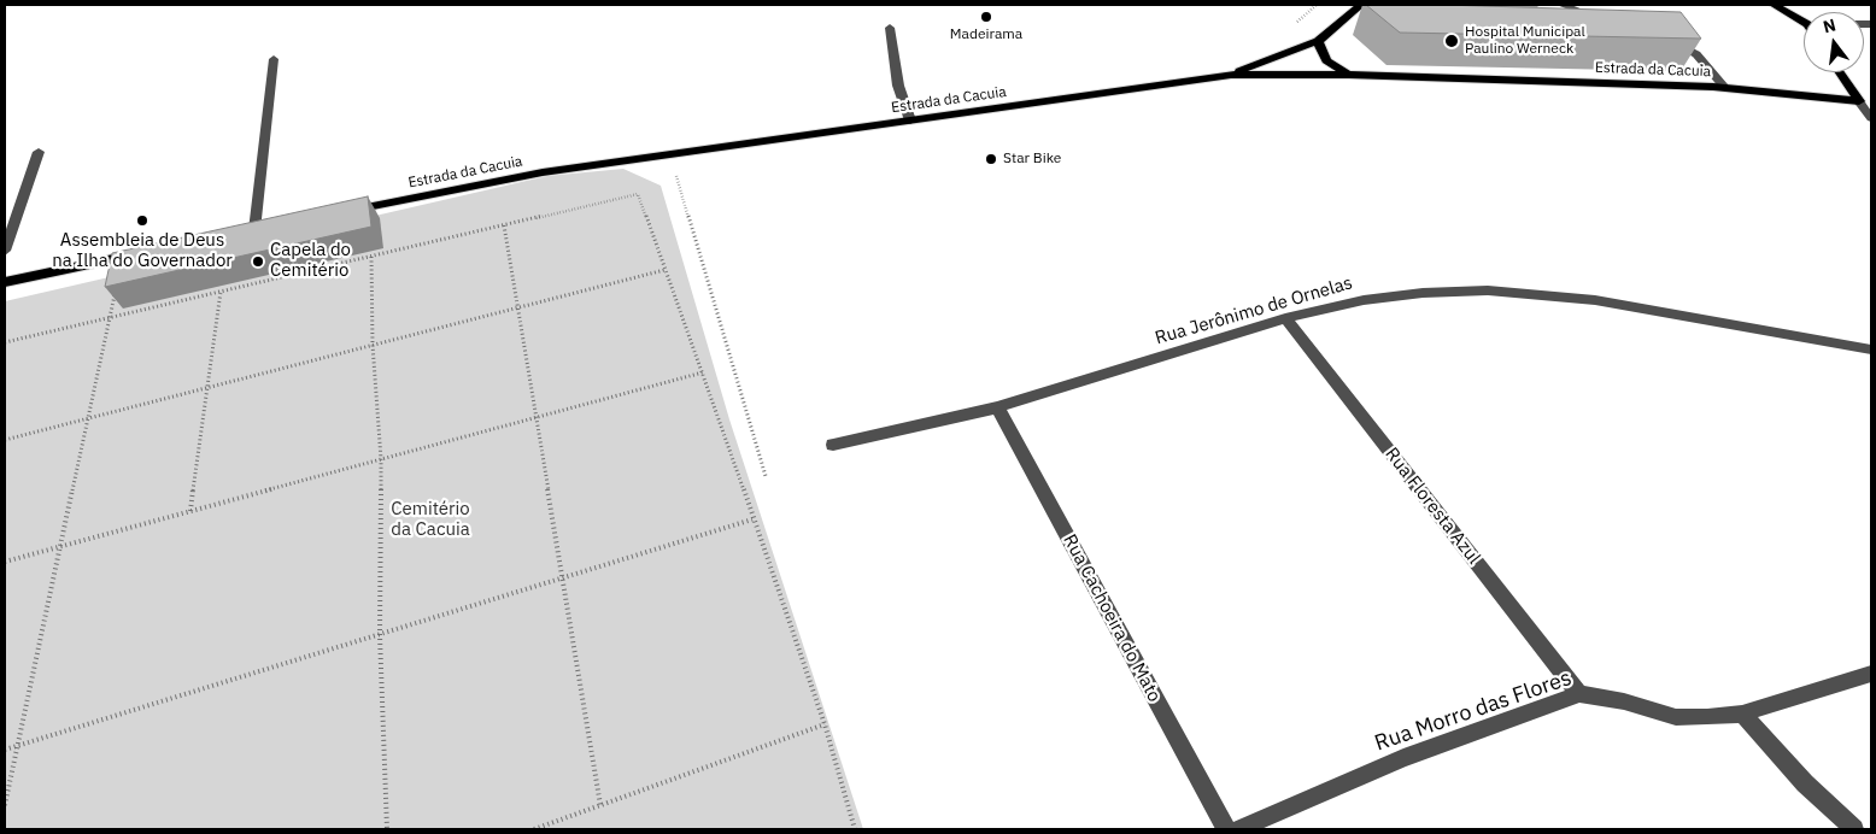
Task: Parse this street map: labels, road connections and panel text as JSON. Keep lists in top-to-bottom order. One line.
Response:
{"streets":{"main road":["Estrada da Cacuia"],"street":["Rua Jerônimo de Ornelas","Rua Floresta Azul","Rua Cachoeira do Mato","Rua Morro das Flores"]},"crossings":[["Rua Jerônimo de Ornelas","Rua Floresta Azul"],["Rua Jerônimo de Ornelas","Rua Cachoeira do Mato"],["Rua Floresta Azul","Rua Morro das Flores"]],"parks":["Cemitério da Cacuia"],"places":["Madeirama","Hospital Municipal Paulino Werneck","Star Bike","Assembleia de Deus na Ilha do Governador","Capela do Cemitério"],"north":"top"}
